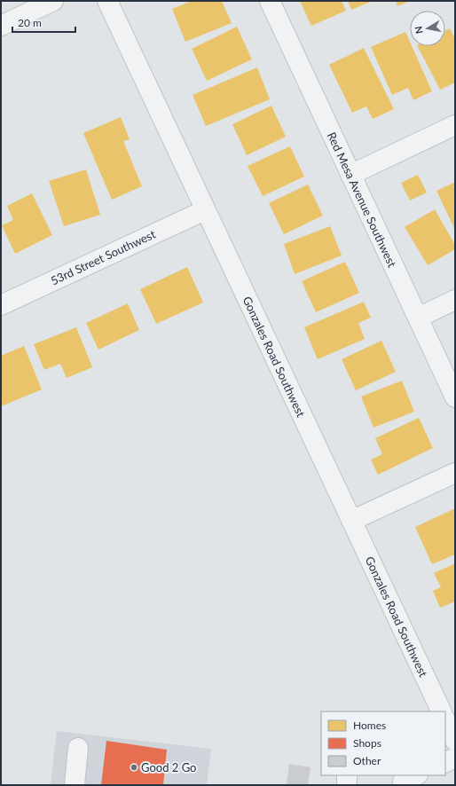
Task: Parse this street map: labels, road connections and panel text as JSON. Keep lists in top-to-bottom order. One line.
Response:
{"streets":{"street":["Red Mesa Avenue Southwest","53rd Street Southwest","Gonzales Road Southwest"]},"crossings":[["53rd Street Southwest","Gonzales Road Southwest"]],"places":["Good 2 Go"],"legend":["Homes","Shops","Other"],"scale_bar":"20 m","north":"left"}
